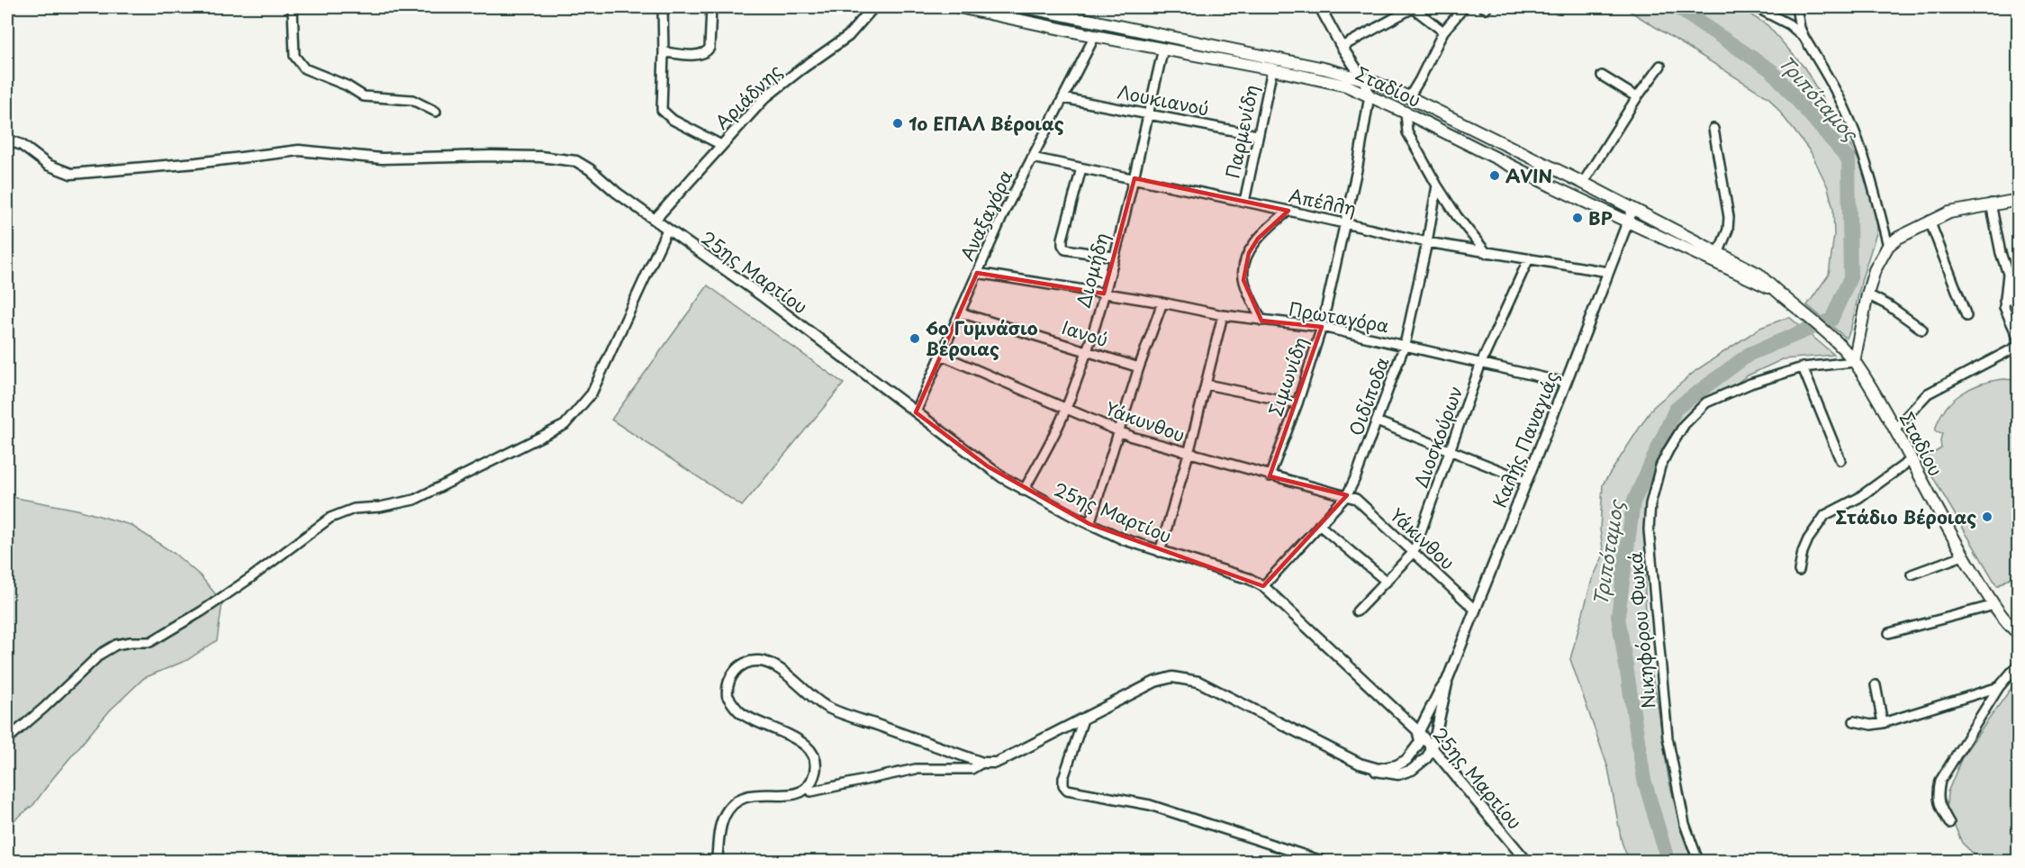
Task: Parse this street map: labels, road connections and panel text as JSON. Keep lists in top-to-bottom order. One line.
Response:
{"streets":{"main road":["Σταδίου"],"street":["Αριάδνης","Λουκιανού","Παρμενίδη","Απέλλη","Αναξαγόρα","Διομήδη","25ης Μαρτίου","Πρωταγόρα","Ιανού","Σιμωνίδη","Οιδίποδα","Υάκυνθου","Διοσκούρων","Καλής Παναγιάς","Υάκινθου","Νικηφόρου Φωκά"]},"crossings":[["Σταδίου","Παρμενίδη"],["Σταδίου","Αναξαγόρα"],["Σταδίου","Διομήδη"],["Σταδίου","Σιμωνίδη"],["Σταδίου","Καλής Παναγιάς"],["Σταδίου","Νικηφόρου Φωκά"],["Αριάδνης","25ης Μαρτίου"],["Λουκιανού","Παρμενίδη"],["Λουκιανού","Αναξαγόρα"],["Λουκιανού","Διομήδη"],["Παρμενίδη","Απέλλη"],["Απέλλη","Αναξαγόρα"],["Απέλλη","Διομήδη"],["Απέλλη","Σιμωνίδη"],["Απέλλη","Οιδίποδα"],["Απέλλη","Διοσκούρων"],["Απέλλη","Καλής Παναγιάς"],["Αναξαγόρα","25ης Μαρτίου"],["Αναξαγόρα","Πρωταγόρα"],["Αναξαγόρα","Ιανού"],["Αναξαγόρα","Υάκυνθου"],["Διομήδη","25ης Μαρτίου"],["Διομήδη","Πρωταγόρα"],["Διομήδη","Ιανού"],["Διομήδη","Υάκυνθου"],["25ης Μαρτίου","Οιδίποδα"],["25ης Μαρτίου","Καλής Παναγιάς"],["Πρωταγόρα","Σιμωνίδη"],["Πρωταγόρα","Οιδίποδα"],["Πρωταγόρα","Διοσκούρων"],["Πρωταγόρα","Καλής Παναγιάς"],["Σιμωνίδη","Υάκυνθου"],["Οιδίποδα","Υάκυνθου"],["Οιδίποδα","Υάκινθου"],["Υάκυνθου","Υάκινθου"],["Διοσκούρων","Υάκινθου"],["Καλής Παναγιάς","Υάκινθου"]],"water":["Τριπόταμος"],"places":["1ο ΕΠΑΛ Βέροιας","AVIN","BP","6ο Γυμνάσιο Βέροιας","Στάδιο Βέροιας"]}
